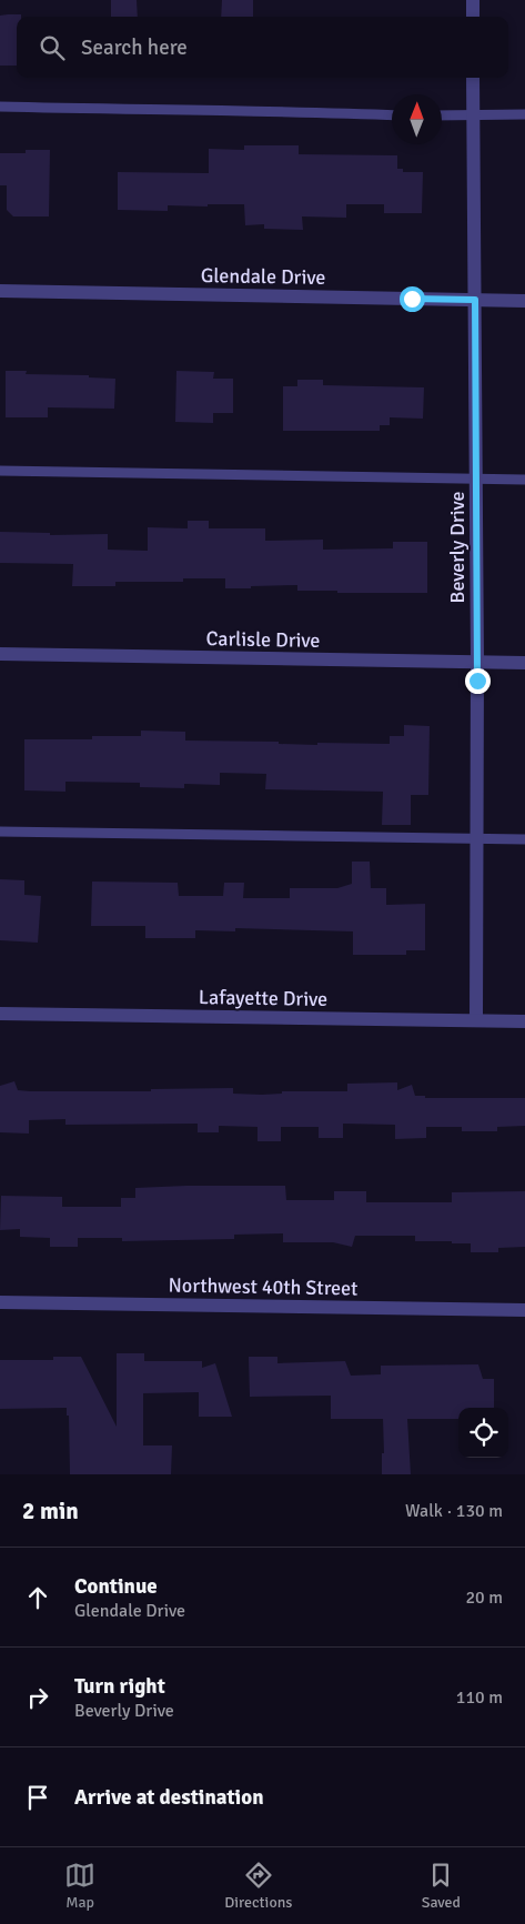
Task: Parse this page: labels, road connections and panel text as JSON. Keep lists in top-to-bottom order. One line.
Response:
{"streets":{"street":["Glendale Drive","Beverly Drive","Carlisle Drive","Lafayette Drive","Northwest 40th Street"]},"crossings":[["Glendale Drive","Beverly Drive"],["Beverly Drive","Carlisle Drive"],["Beverly Drive","Lafayette Drive"]],"north":"top","page":{"search":"Search here","heading":["2 min","Walk · 130 m"],"list":[["Continue","Glendale Drive","20 m"],["Turn right","Beverly Drive","110 m"],"Arrive at destination"],"nav":["Map","Directions","Saved"]}}
